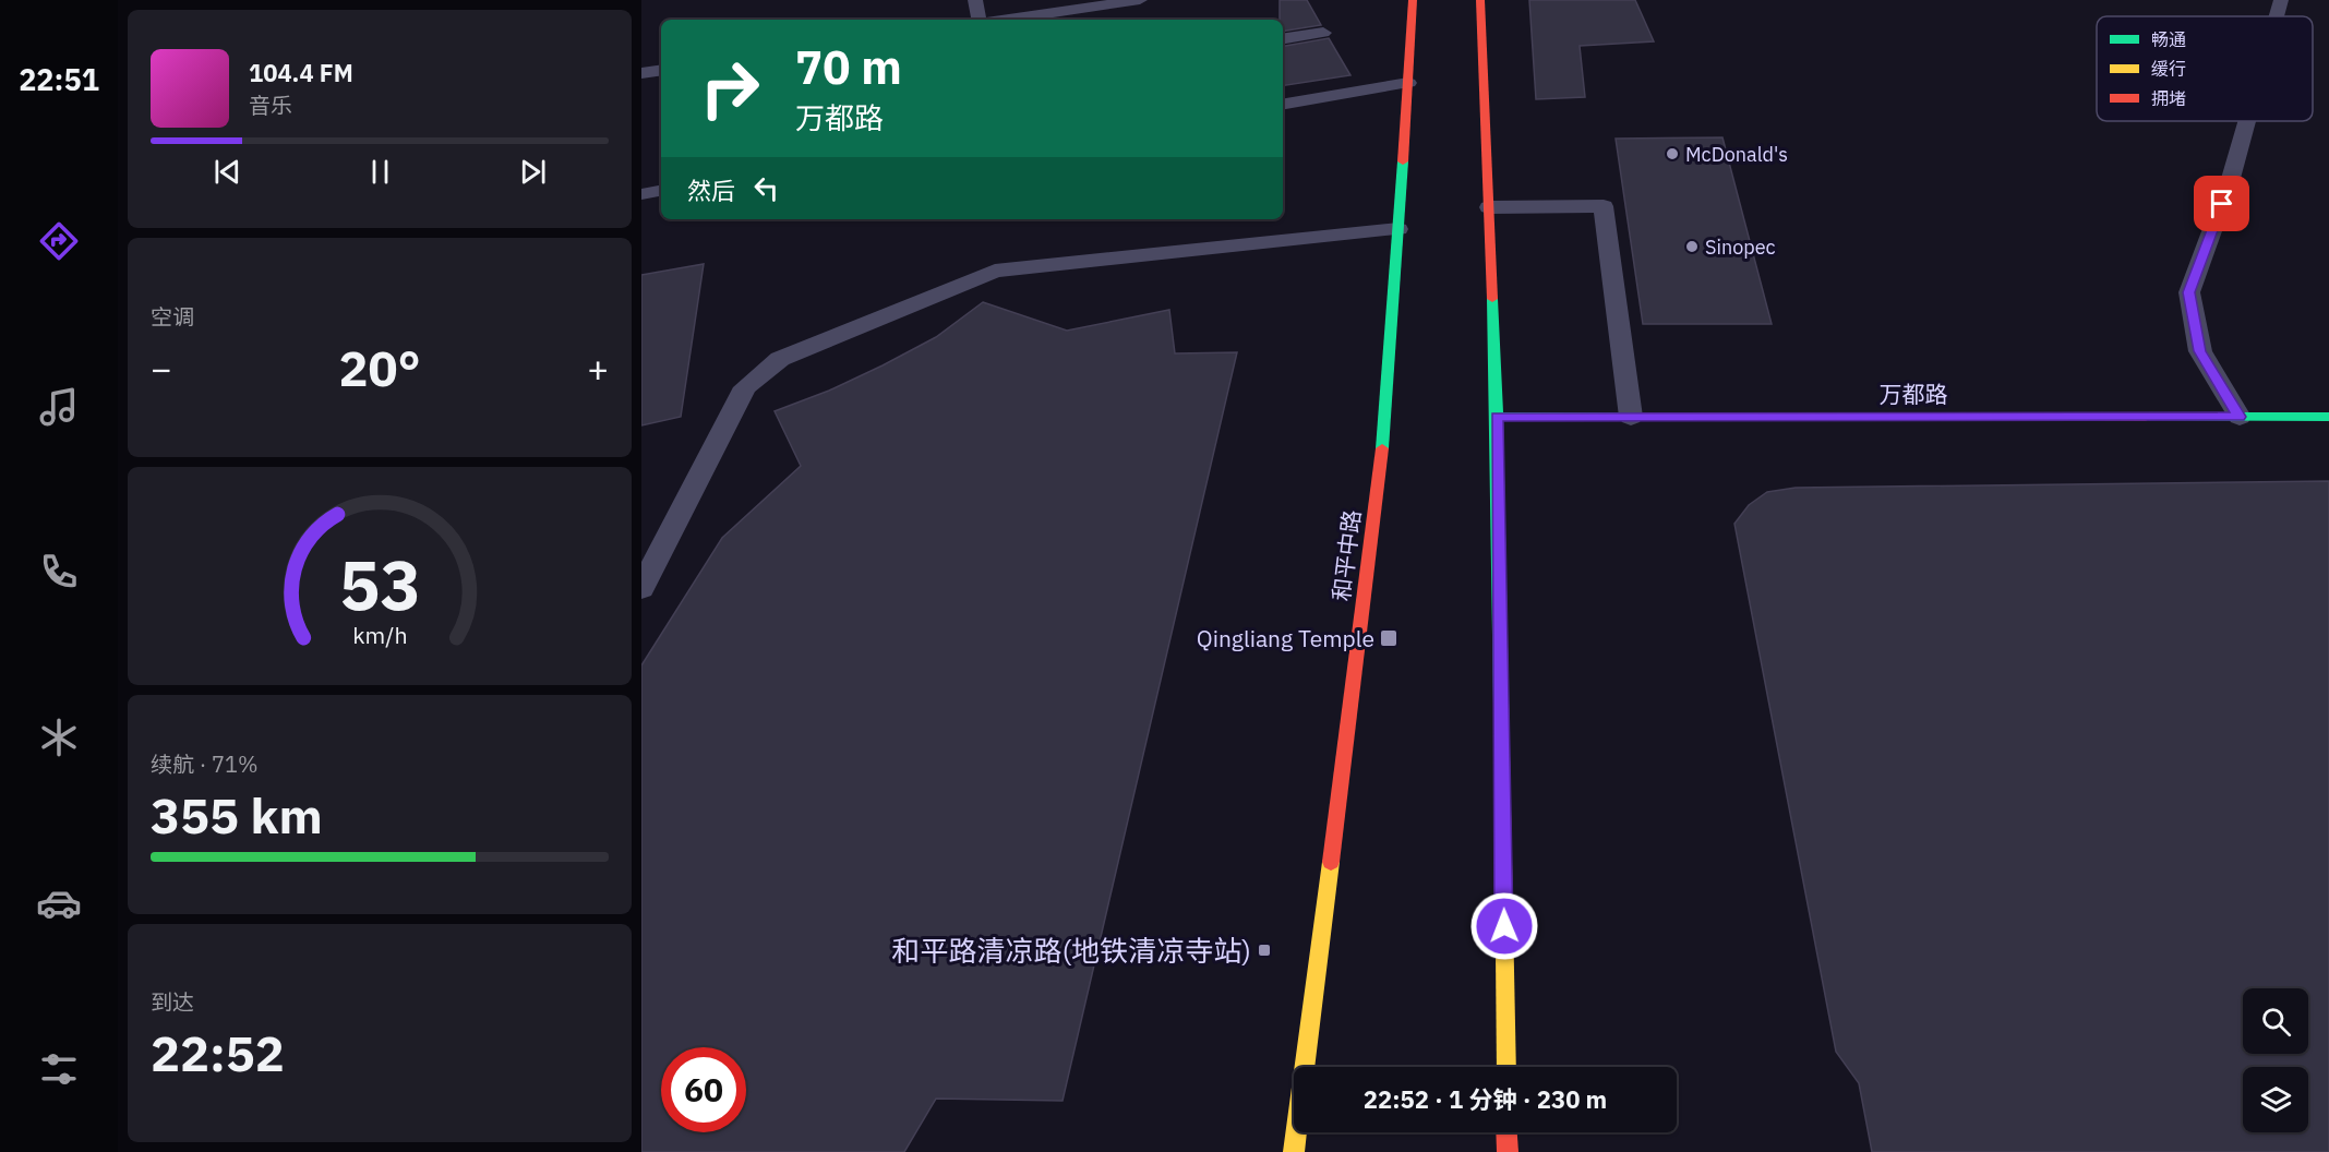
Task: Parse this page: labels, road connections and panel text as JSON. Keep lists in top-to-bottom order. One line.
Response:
{"streets":{"main road":["万都路","和平中路"]},"places":{"other":["McDonald's","Sinopec"],"transit":["Qingliang Temple","和平路清凉路(地铁清凉寺站)"]},"legend":["畅通","缓行","拥堵"],"page":{"tabs":"22:51","turn":["70 m","万都路"],"song":["104.4 FM","音乐"],"then":"然后","tile":["空调",["续航 · 71%","355 km"],["到达","22:52"]],"heat":["−","20°","+"],"limit":"60","trip":"22:52 · 1 分钟 · 230 m","gauge":["53","km/h"]}}
